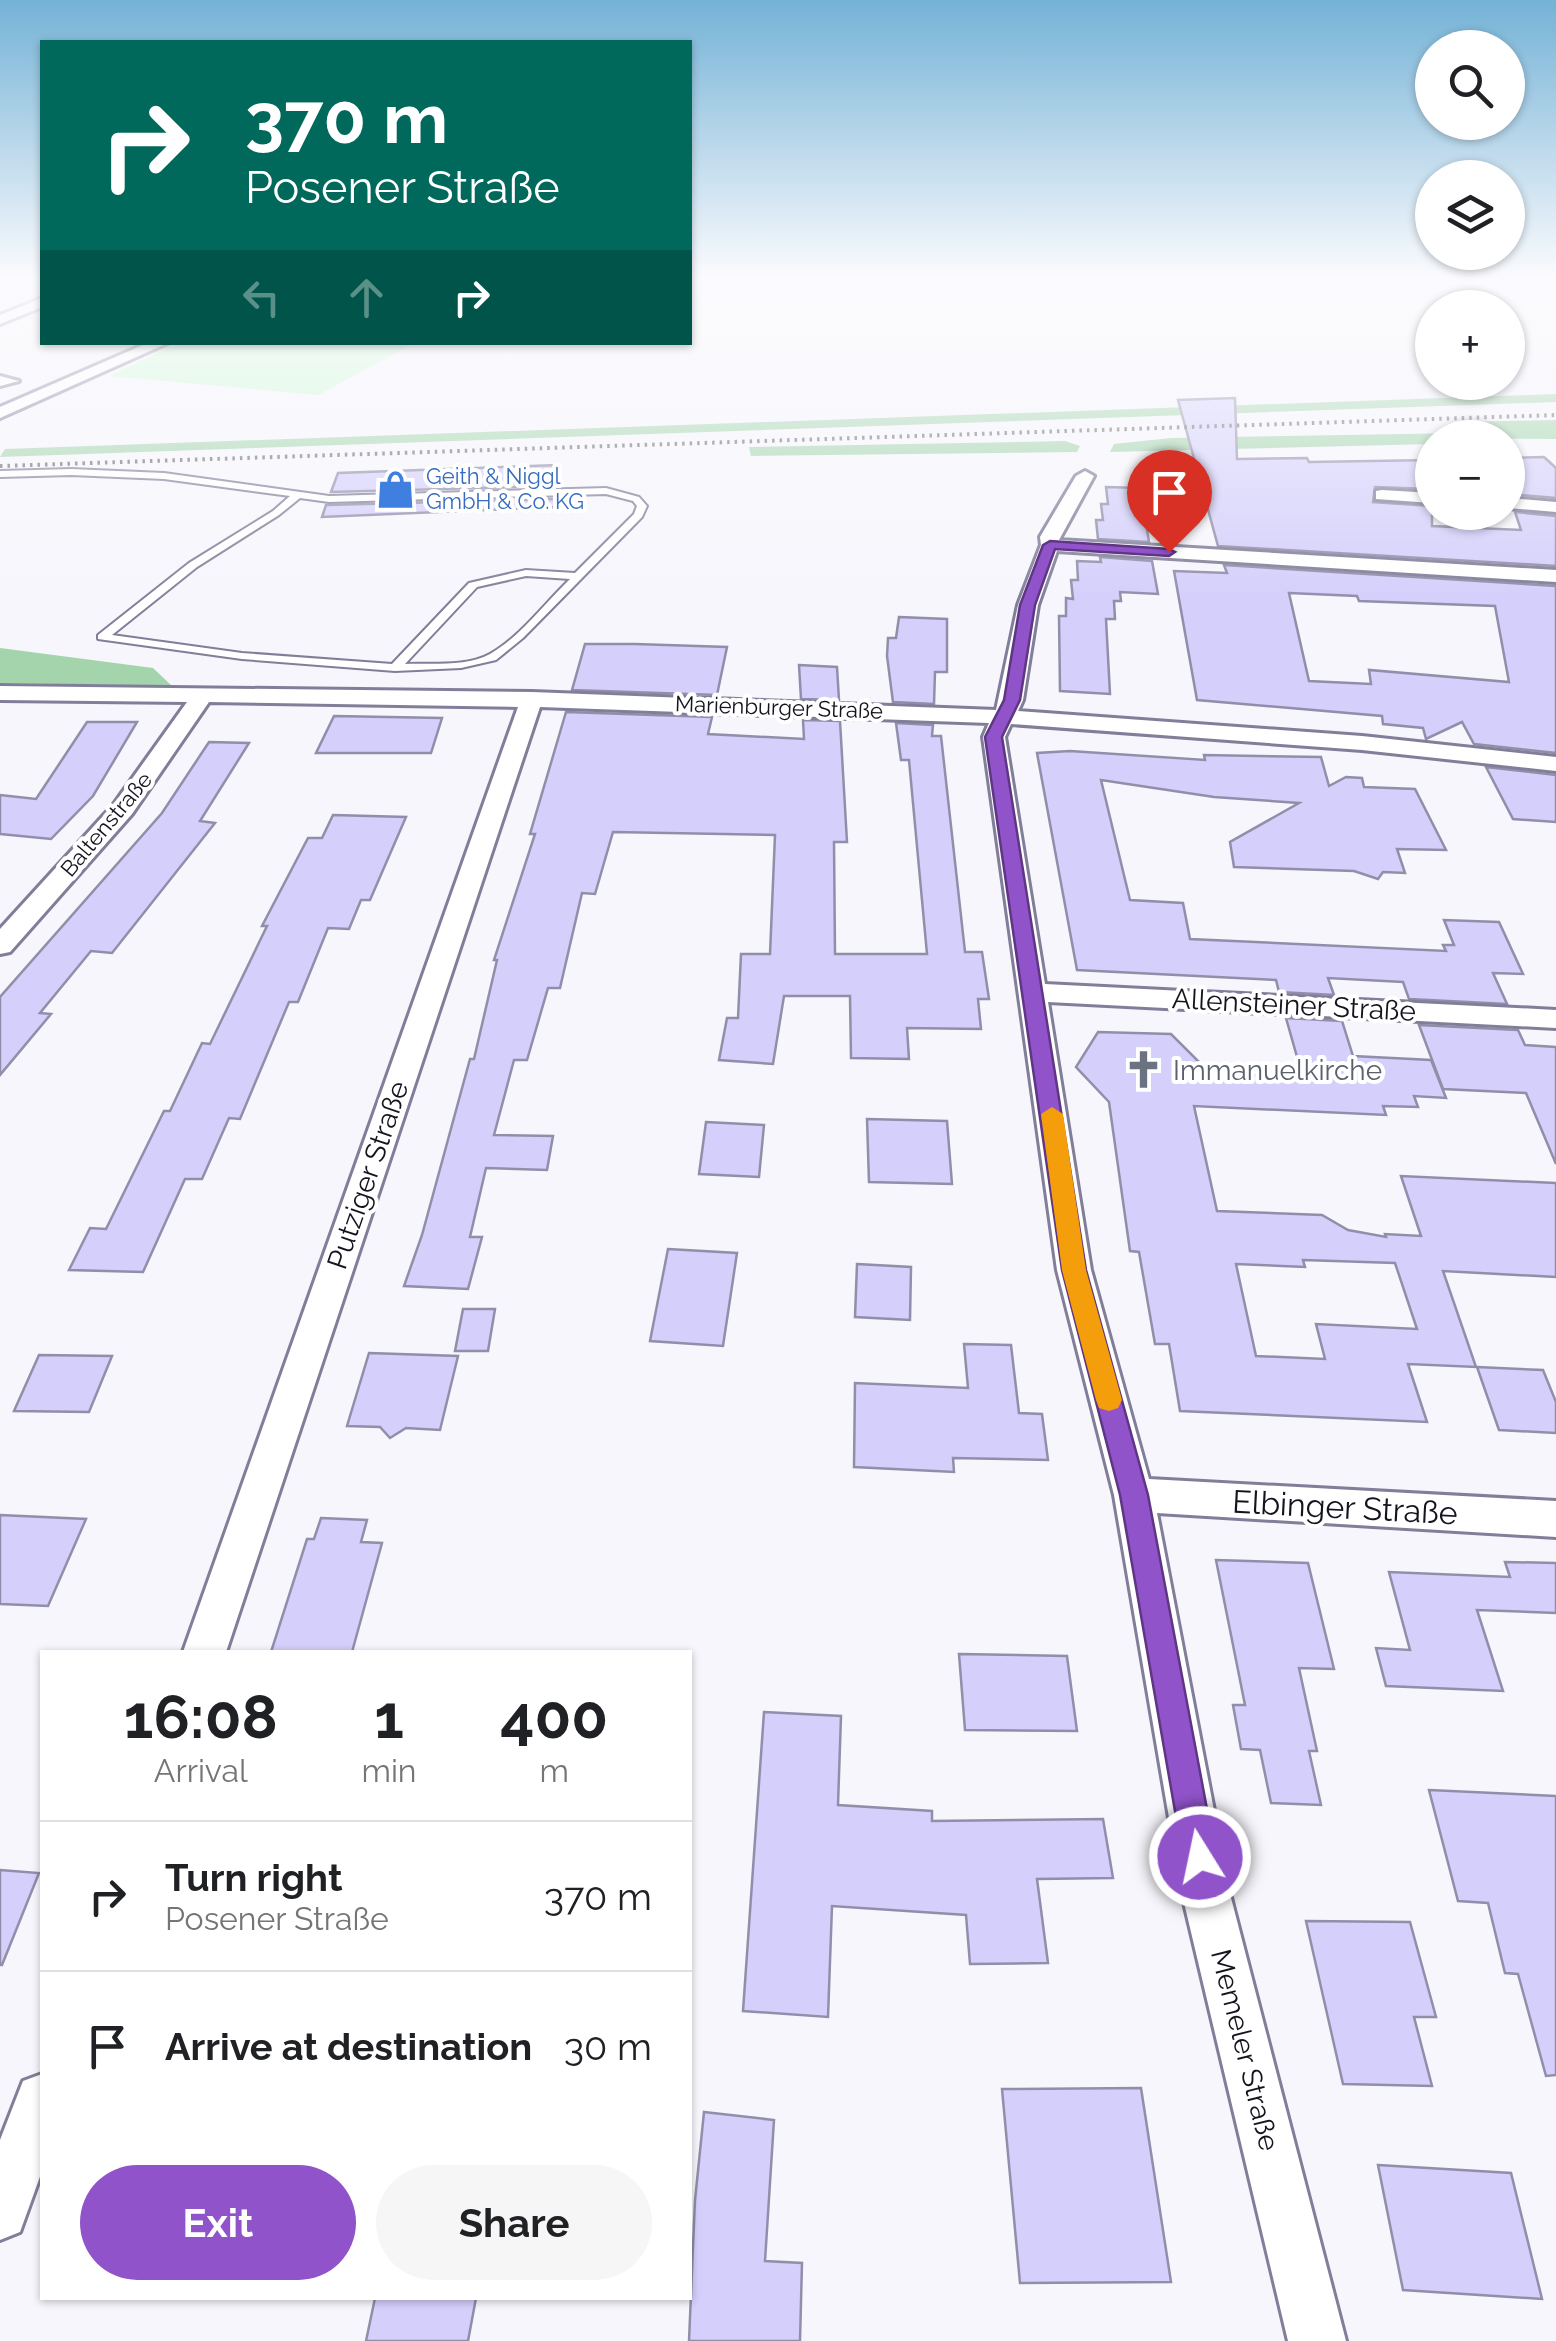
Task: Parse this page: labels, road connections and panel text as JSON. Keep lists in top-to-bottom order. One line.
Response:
{"streets":{"street":["Marienburger Straße","Baltenstraße","Allensteiner Straße","Putziger Straße","Elbinger Straße","Memeler Straße"]},"crossings":[["Marienburger Straße","Baltenstraße"],["Marienburger Straße","Putziger Straße"],["Marienburger Straße","Memeler Straße"],["Allensteiner Straße","Memeler Straße"],["Elbinger Straße","Memeler Straße"]],"places":{"shop":["Geith & Niggl GmbH & Co. KG"],"church":["Immanuelkirche"]},"page":{"map_buttons":["+","−"],"turn":["370 m","Posener Straße"],"eta":["16:08","Arrival","1","min","400","m"],"list":[{"name":"Turn right","note":"Posener Straße","value":"370 m"},{"name":"Arrive at destination","value":"30 m"}],"buttons":["Exit","Share"]}}
